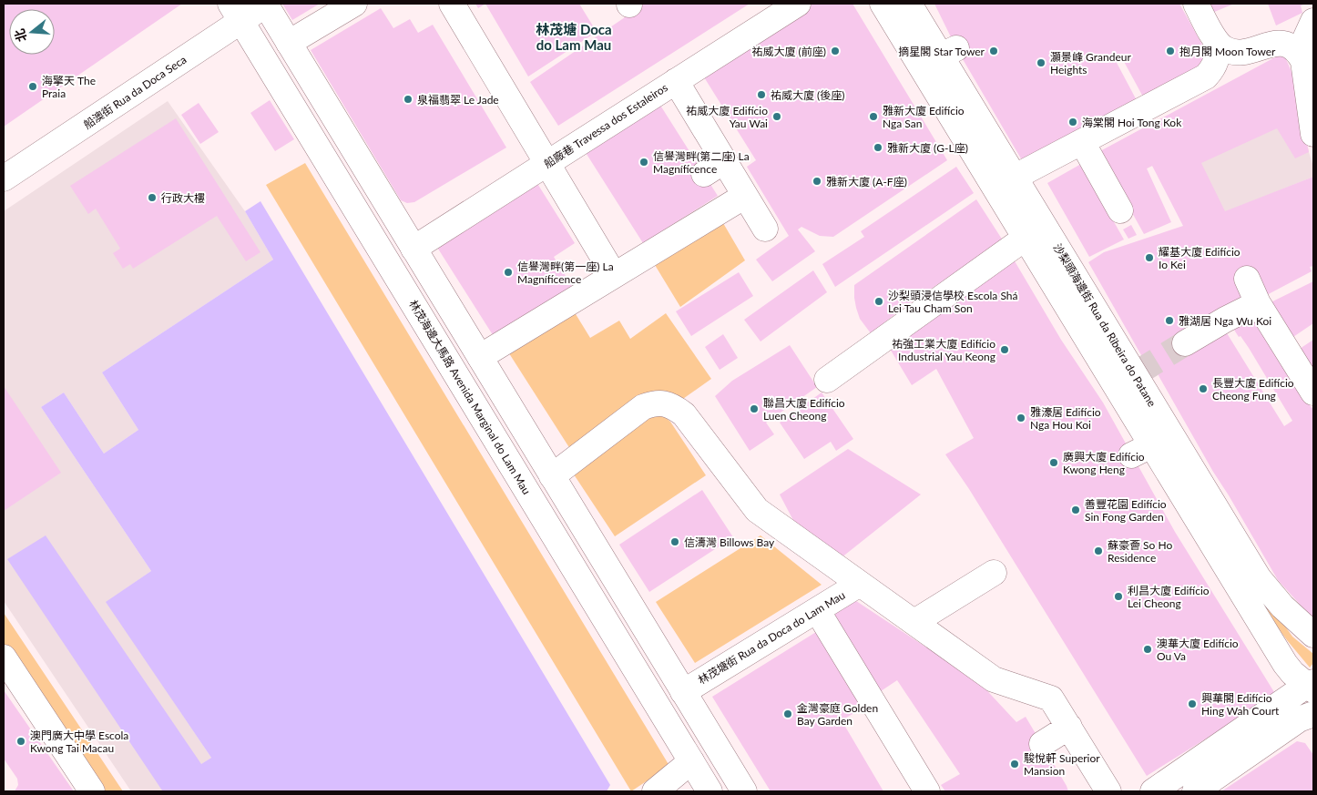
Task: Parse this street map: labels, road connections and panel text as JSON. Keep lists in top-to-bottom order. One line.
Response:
{"streets":{"street":["船澳街 Rua da Doca Seca","船廠巷 Travessa dos Estaleiros","沙梨頭海邊街 Rua da Ribeira do Patane","林茂海邊大馬路 Avenida Marginal do Lam Mau","林茂塘街 Rua da Doca do Lam Mau"]},"crossings":[["船澳街 Rua da Doca Seca","林茂海邊大馬路 Avenida Marginal do Lam Mau"]],"districts":["林茂塘 Doca do Lam Mau"],"places":["祐威大廈 (前座)","摘星閣 Star Tower","抱月閣 Moon Tower","灝景峰 Grandeur Heights","海擎天 The Praia","祐威大廈 (後座)","泉福翡翠 Le Jade","祐威大廈 Edifício Yau Wai","雅新大廈 Edifício Nga San","海棠閣 Hoi Tong Kok","雅新大廈 (G-L座)","信譽灣畔(第二座) La Magnífícence","雅新大廈 (A-F座)","行政大樓","耀基大廈 Edifício Io Kei","信譽灣畔(第一座) La Magnífícence","沙梨頭浸信學校 Escola Shá Lei Tau Cham Son","雅湖居 Nga Wu Koi","祐強工業大廈 Edifício Industrial Yau Keong","長豐大廈 Edifício Cheong Fung","聯昌大廈 Edifício Luen Cheong","雅濠居 Edifício Nga Hou Koi","廣興大廈 Edifício Kwong Heng","善豐花園 Edifício Sin Fong Garden","信濤灣 Billows Bay","蘇豪薈 So Ho Residence","利昌大廈 Edifício Lei Cheong","澳華大廈 Edifício Ou Va","興華閣 Edifício Hing Wah Court","金灣豪庭 Golden Bay Garden","澳門廣大中學 Escola Kwong Tai Macau","駿悅軒 Superior Mansion"],"north":"left"}
